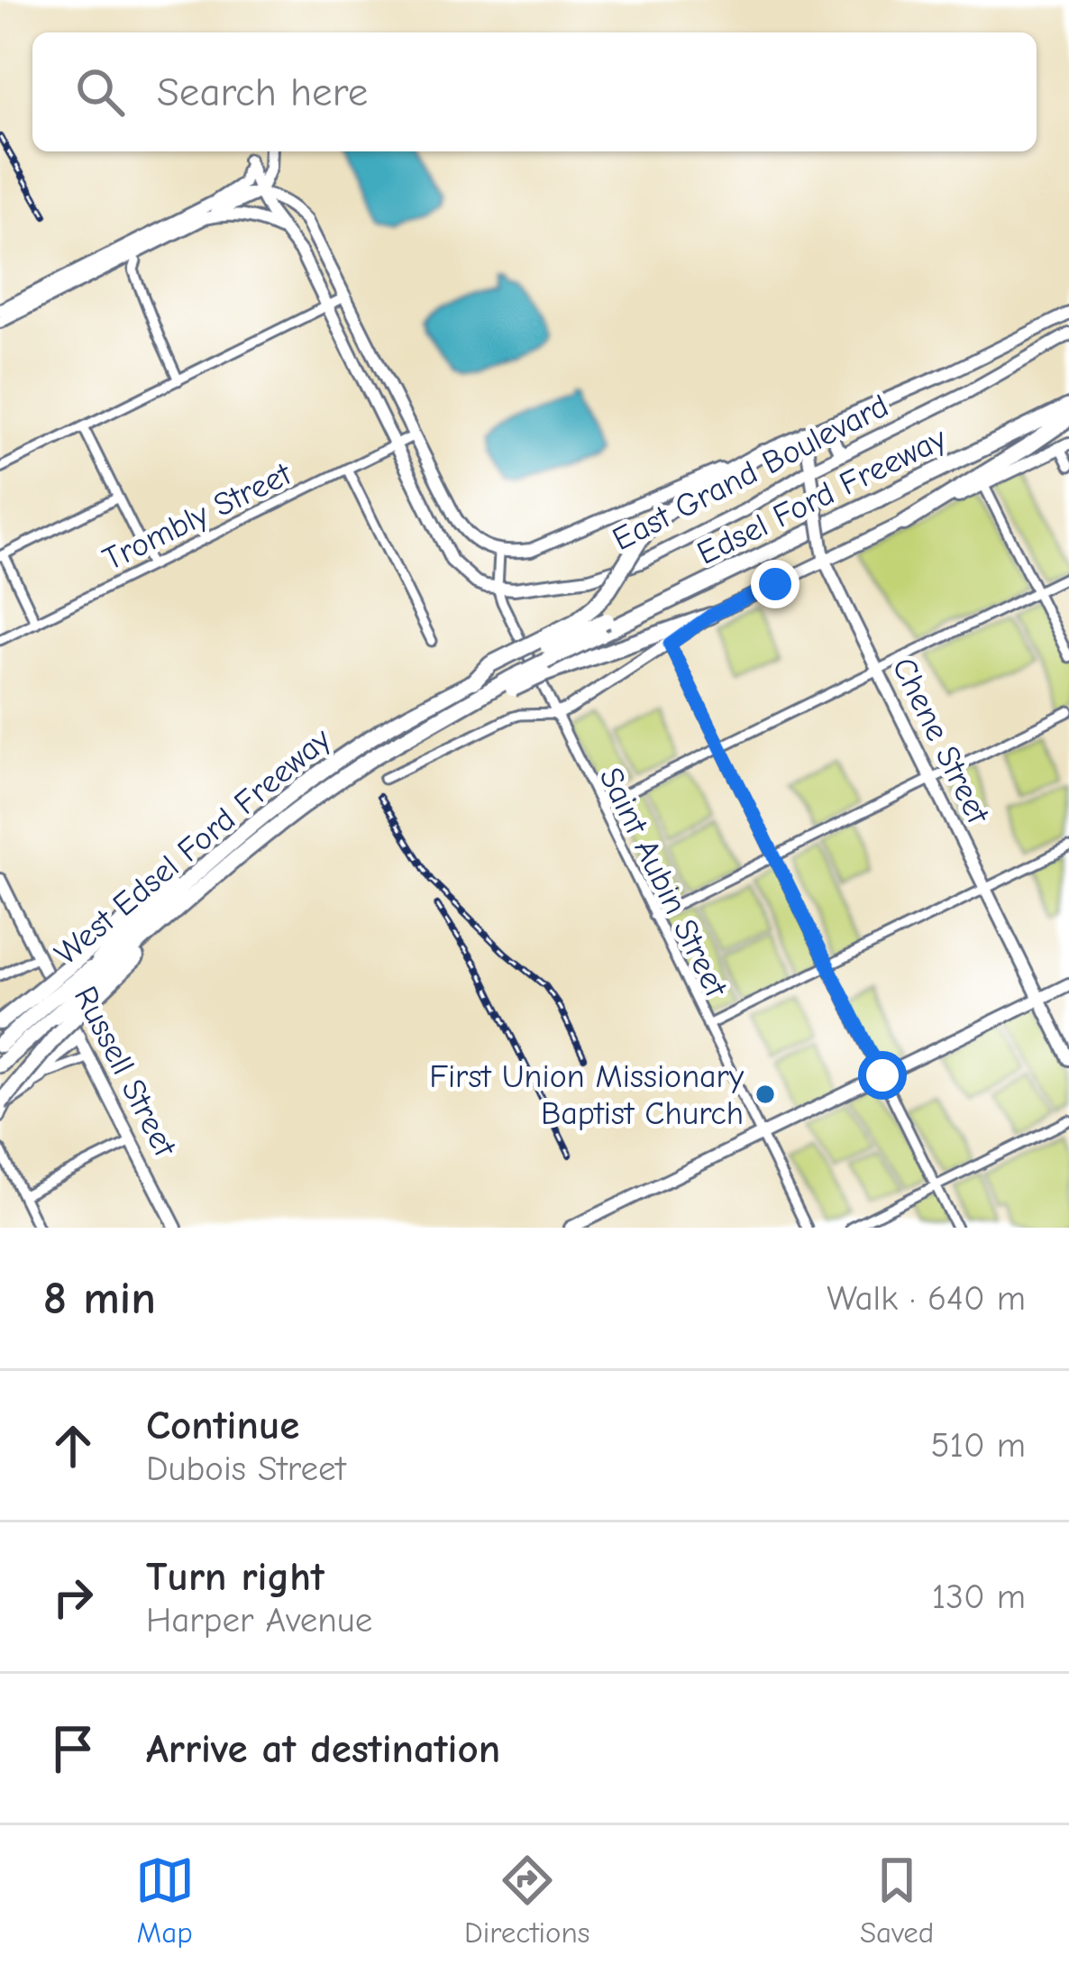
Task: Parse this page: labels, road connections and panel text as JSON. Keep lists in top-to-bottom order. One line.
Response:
{"streets":{"highway":["Edsel Ford Freeway","West Edsel Ford Freeway"],"main road":["East Grand Boulevard","Chene Street","Russell Street"],"street":["Trombly Street","Saint Aubin Street"]},"crossings":[["East Grand Boulevard","Chene Street"],["East Grand Boulevard","Saint Aubin Street"],["Edsel Ford Freeway","West Edsel Ford Freeway"]],"places":["First Union Missionary Baptist Church"],"page":{"search":"Search here","heading":["8 min","Walk · 640 m"],"list":[["Continue","Dubois Street","510 m"],["Turn right","Harper Avenue","130 m"],"Arrive at destination"],"nav":["Map","Directions","Saved"]}}
